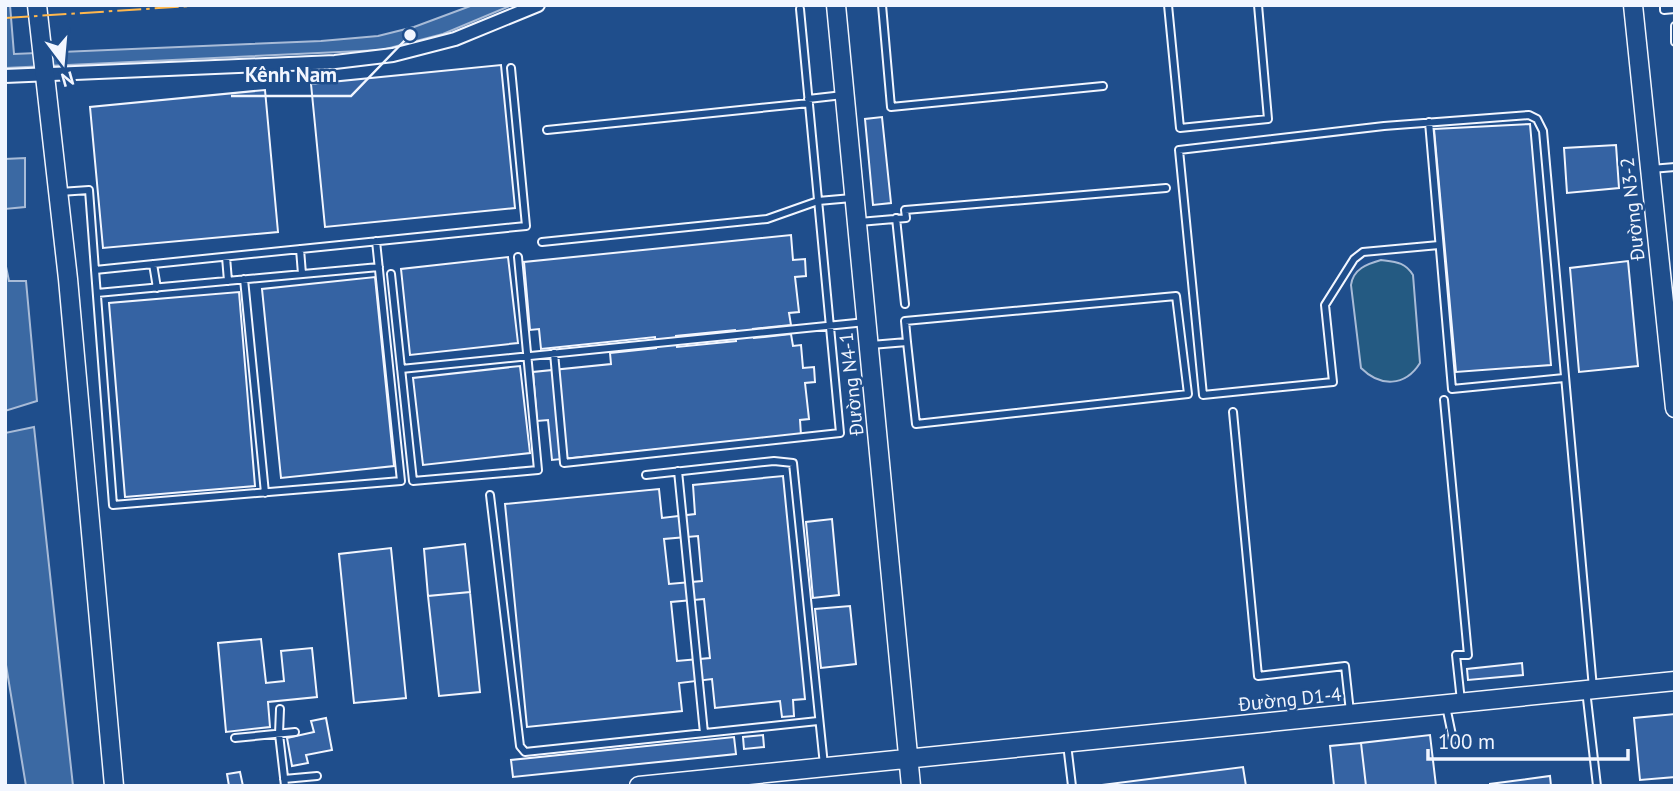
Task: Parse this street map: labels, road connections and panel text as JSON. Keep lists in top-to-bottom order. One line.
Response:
{"streets":{"street":["Đường N3-2","Đường N4-1","Đường D1-4"]},"crossings":[["Đường N4-1","Đường D1-4"]],"places":["Kênh Nam"],"scale_bar":"100 m","north":"bottom"}
